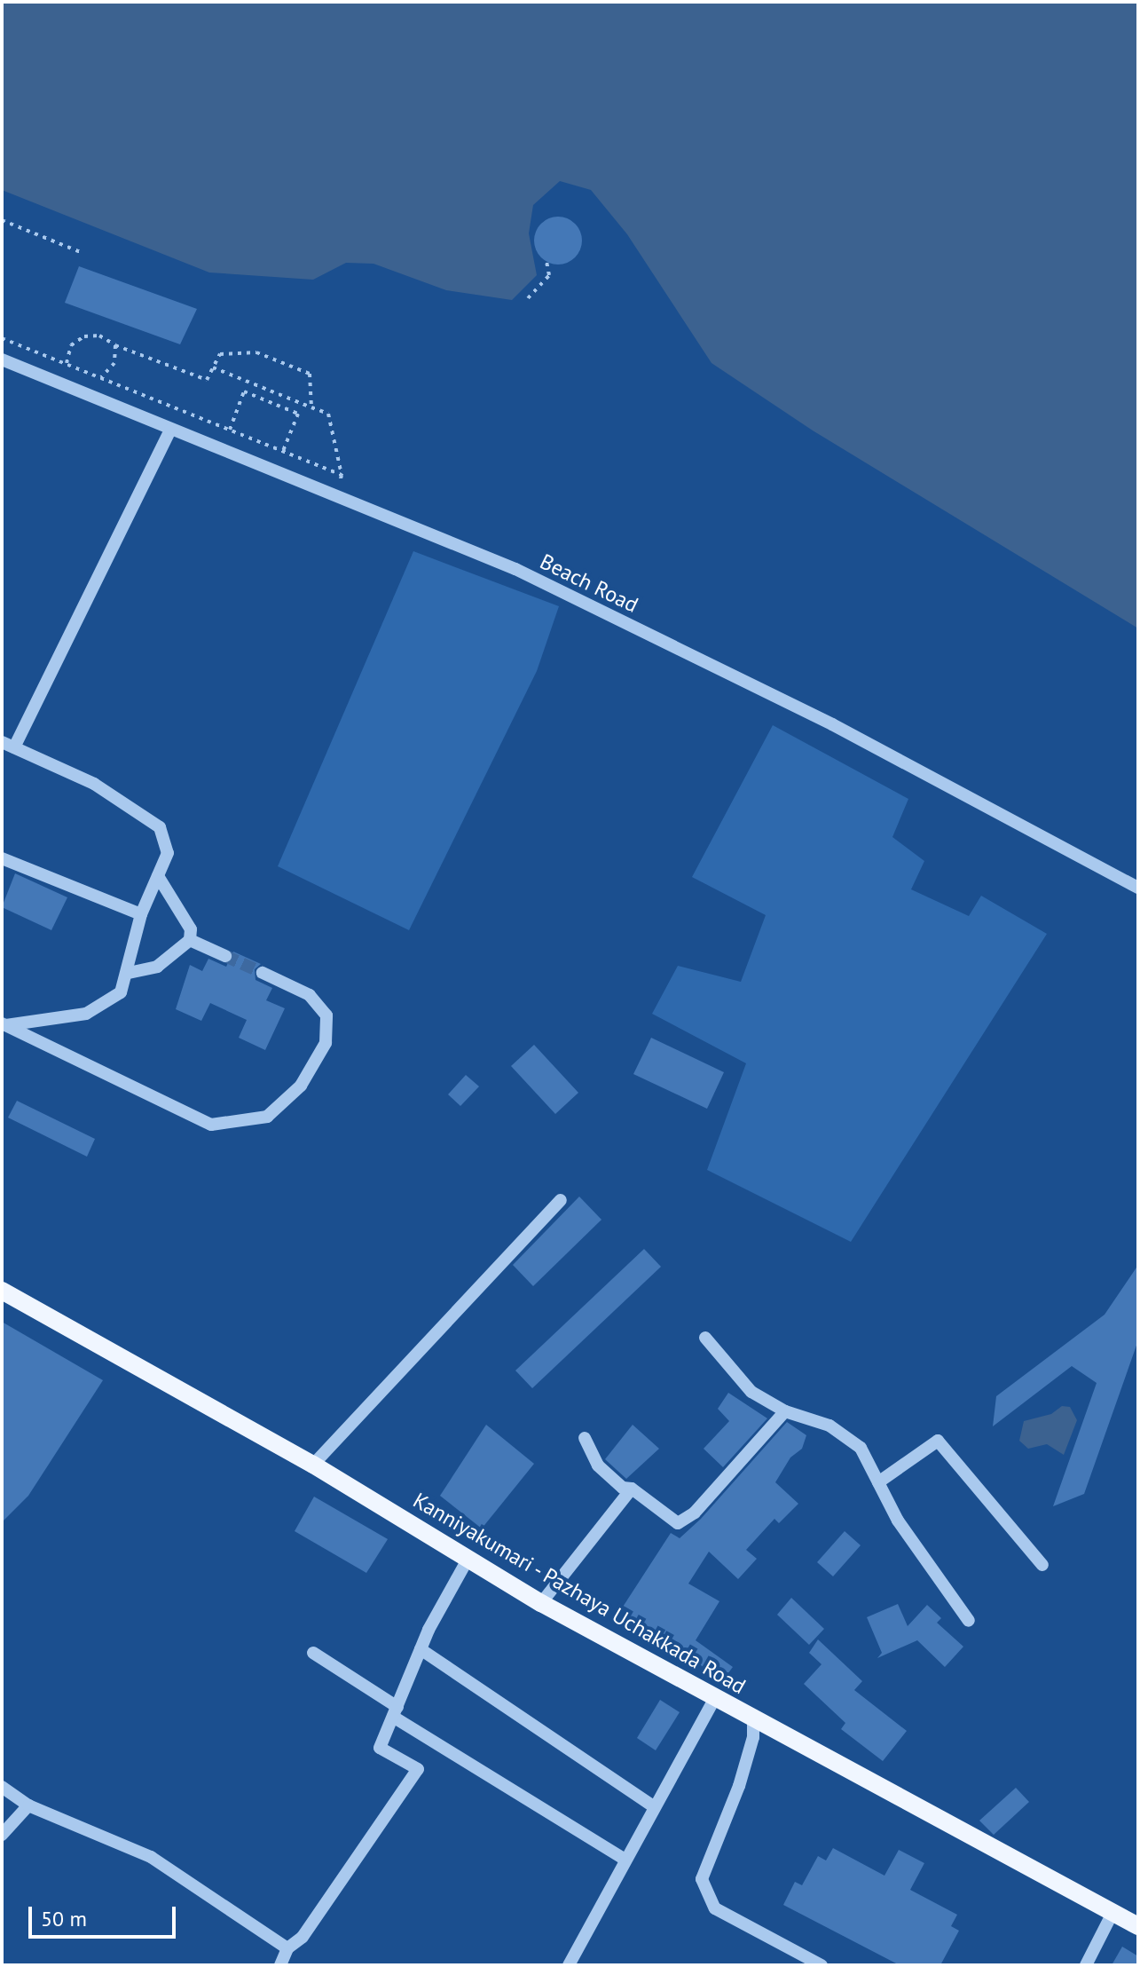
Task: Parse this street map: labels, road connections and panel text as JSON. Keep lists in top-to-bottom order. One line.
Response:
{"streets":{"main road":["Kanniyakumari - Pazhaya Uchakkada Road"],"street":["Beach Road"]},"scale_bar":"50 m"}
